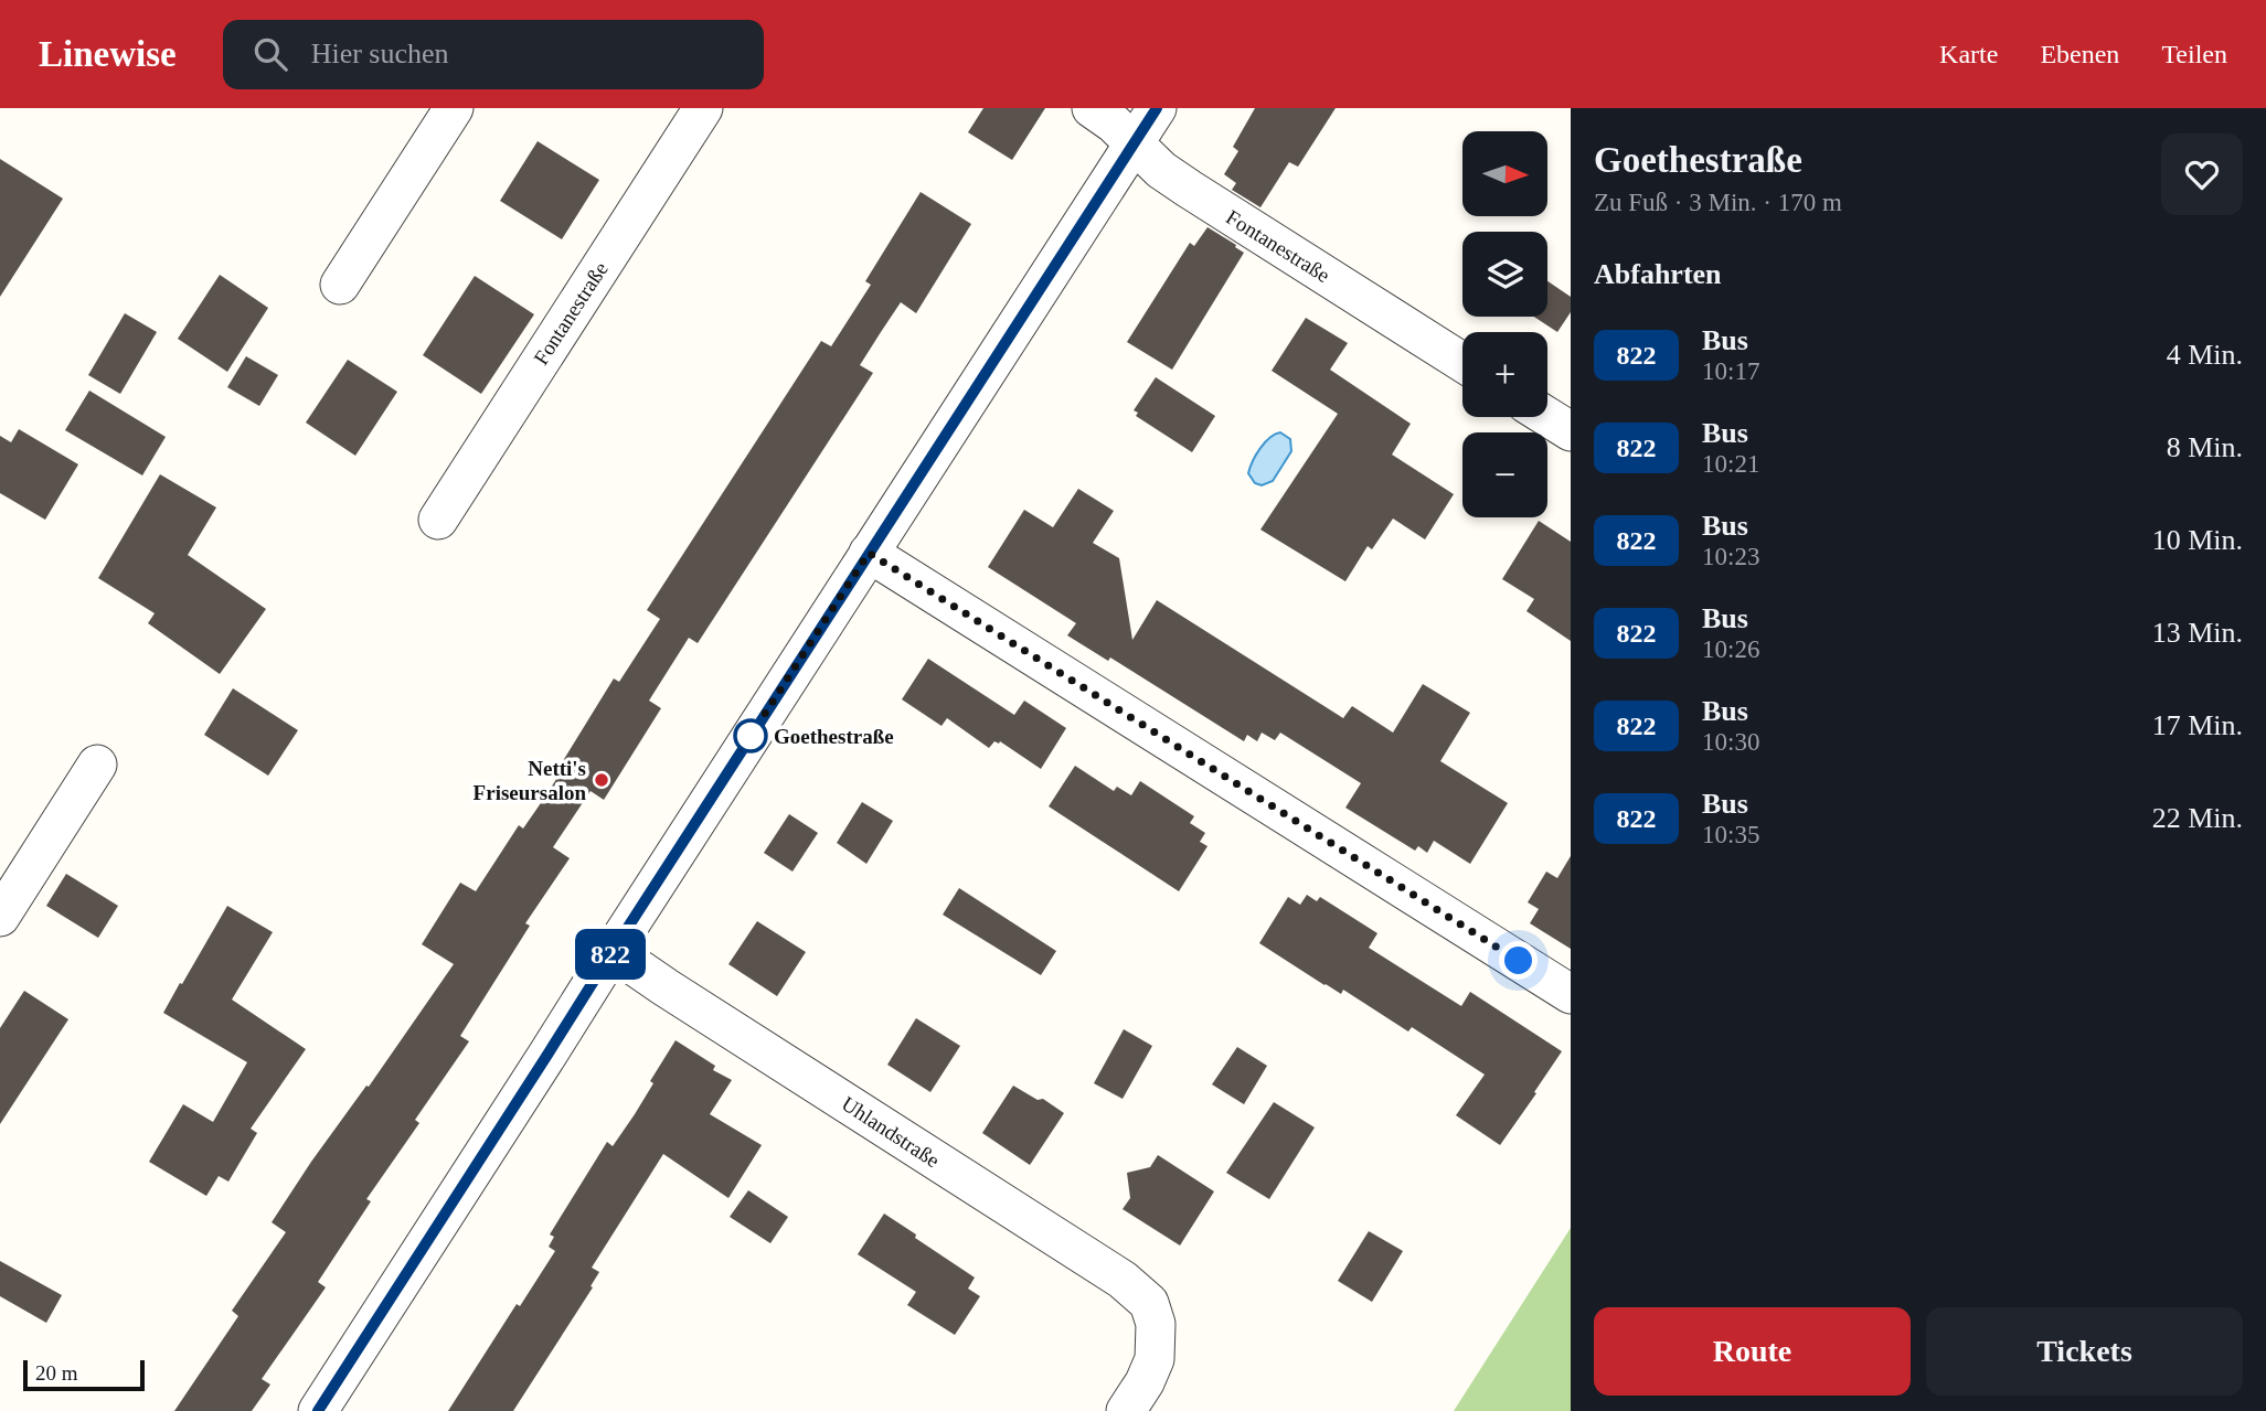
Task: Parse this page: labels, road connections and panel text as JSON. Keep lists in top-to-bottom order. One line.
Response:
{"streets":{"street":["Fontanestraße","Uhlandstraße"]},"places":["Goethestraße","Netti's Friseursalon"],"lines":["bus line 822"],"scale_bar":"20 m","north":"right","page":{"header":"Linewise","search":"Hier suchen","nav":["Karte","Ebenen","Teilen"],"on_map":"822","heading":[["Goethestraße","Zu Fuß · 3 Min. · 170 m"],"Abfahrten"],"map_buttons":["+","−"],"list":[{"mark":"822","name":"Bus","note":"10:17","value":"4 Min."},{"mark":"822","name":"Bus","note":"10:21","value":"8 Min."},{"mark":"822","name":"Bus","note":"10:23","value":"10 Min."},{"mark":"822","name":"Bus","note":"10:26","value":"13 Min."},{"mark":"822","name":"Bus","note":"10:30","value":"17 Min."},{"mark":"822","name":"Bus","note":"10:35","value":"22 Min."}],"buttons":["Route","Tickets"],"scale":"20 m"}}
